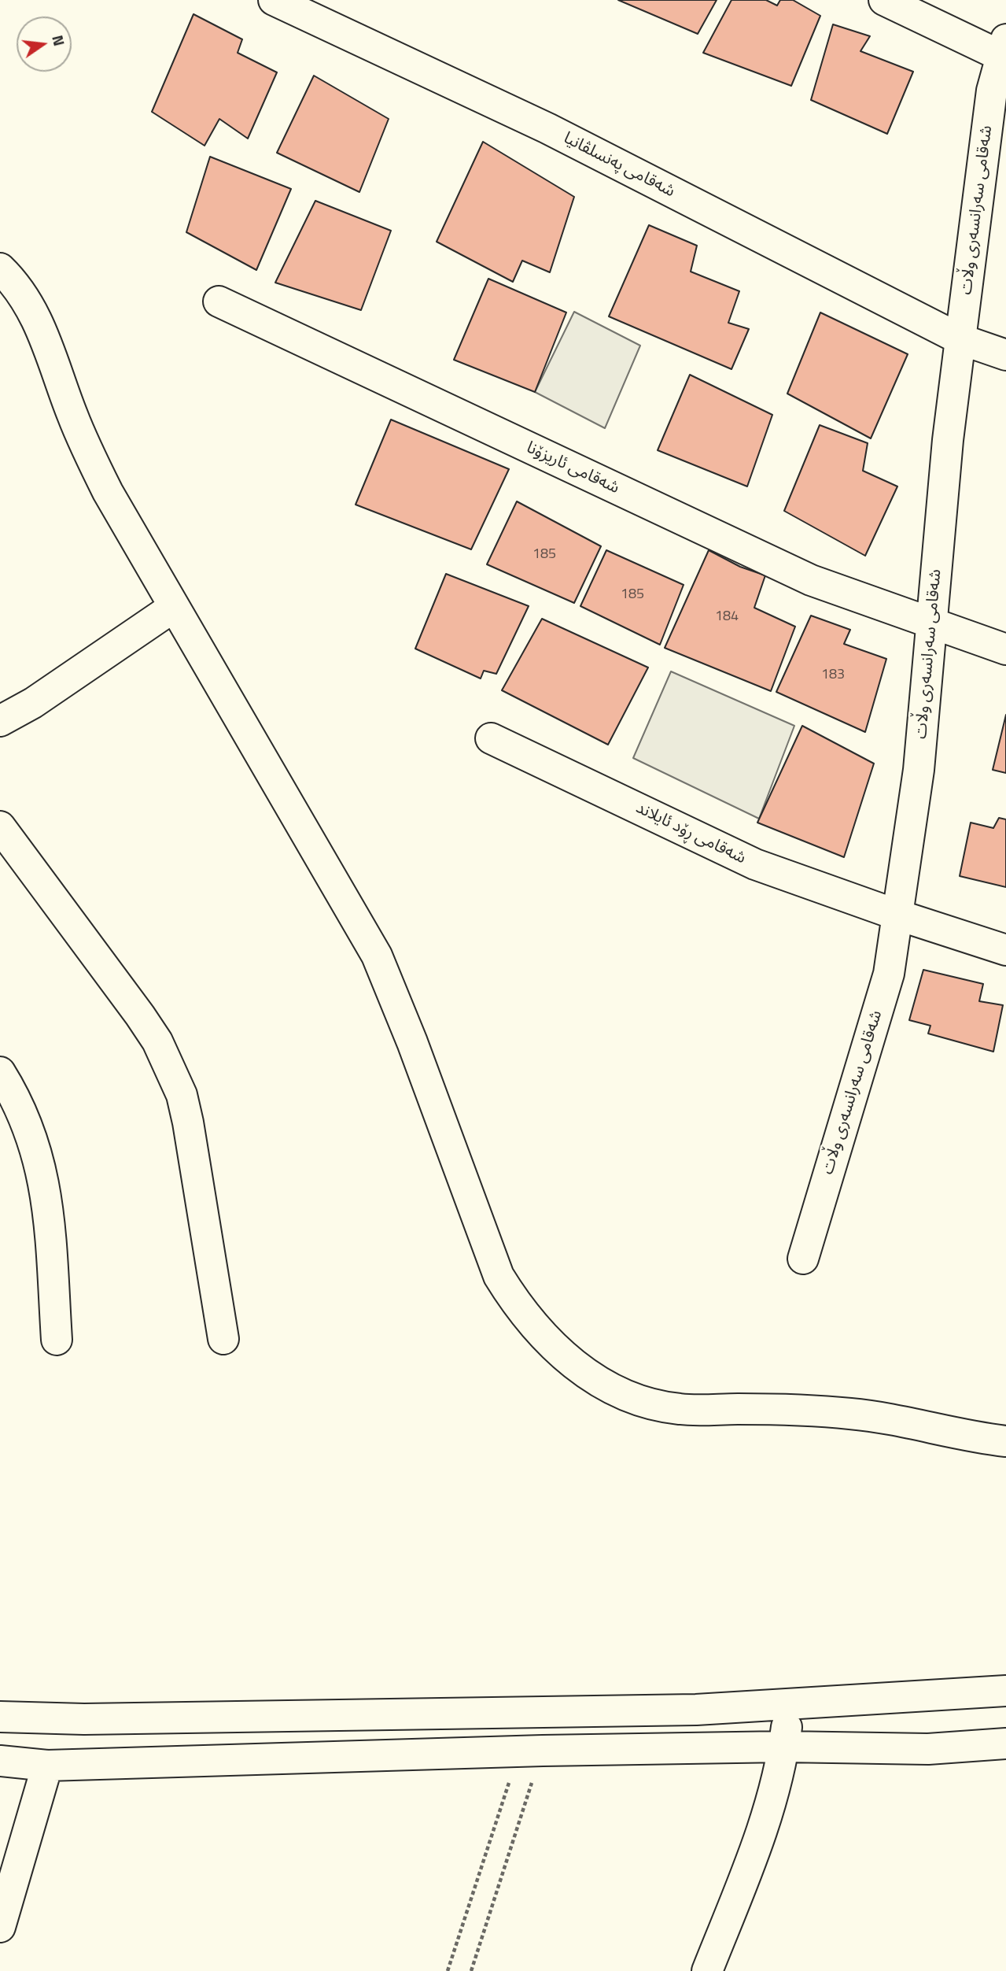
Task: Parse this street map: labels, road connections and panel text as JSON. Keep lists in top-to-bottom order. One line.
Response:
{"streets":{"street":["شەقامی پەنسلڤانیا","شەقامی سەرانسەری وڵات","شەقامی ئاریزۆنا","شەقامی ڕۆد ئایلاند"]},"crossings":[["شەقامی پەنسلڤانیا","شەقامی سەرانسەری وڵات"],["شەقامی سەرانسەری وڵات","شەقامی ئاریزۆنا"],["شەقامی سەرانسەری وڵات","شەقامی ڕۆد ئایلاند"]],"house_numbers":["185","185","184","183"],"north":"right"}
